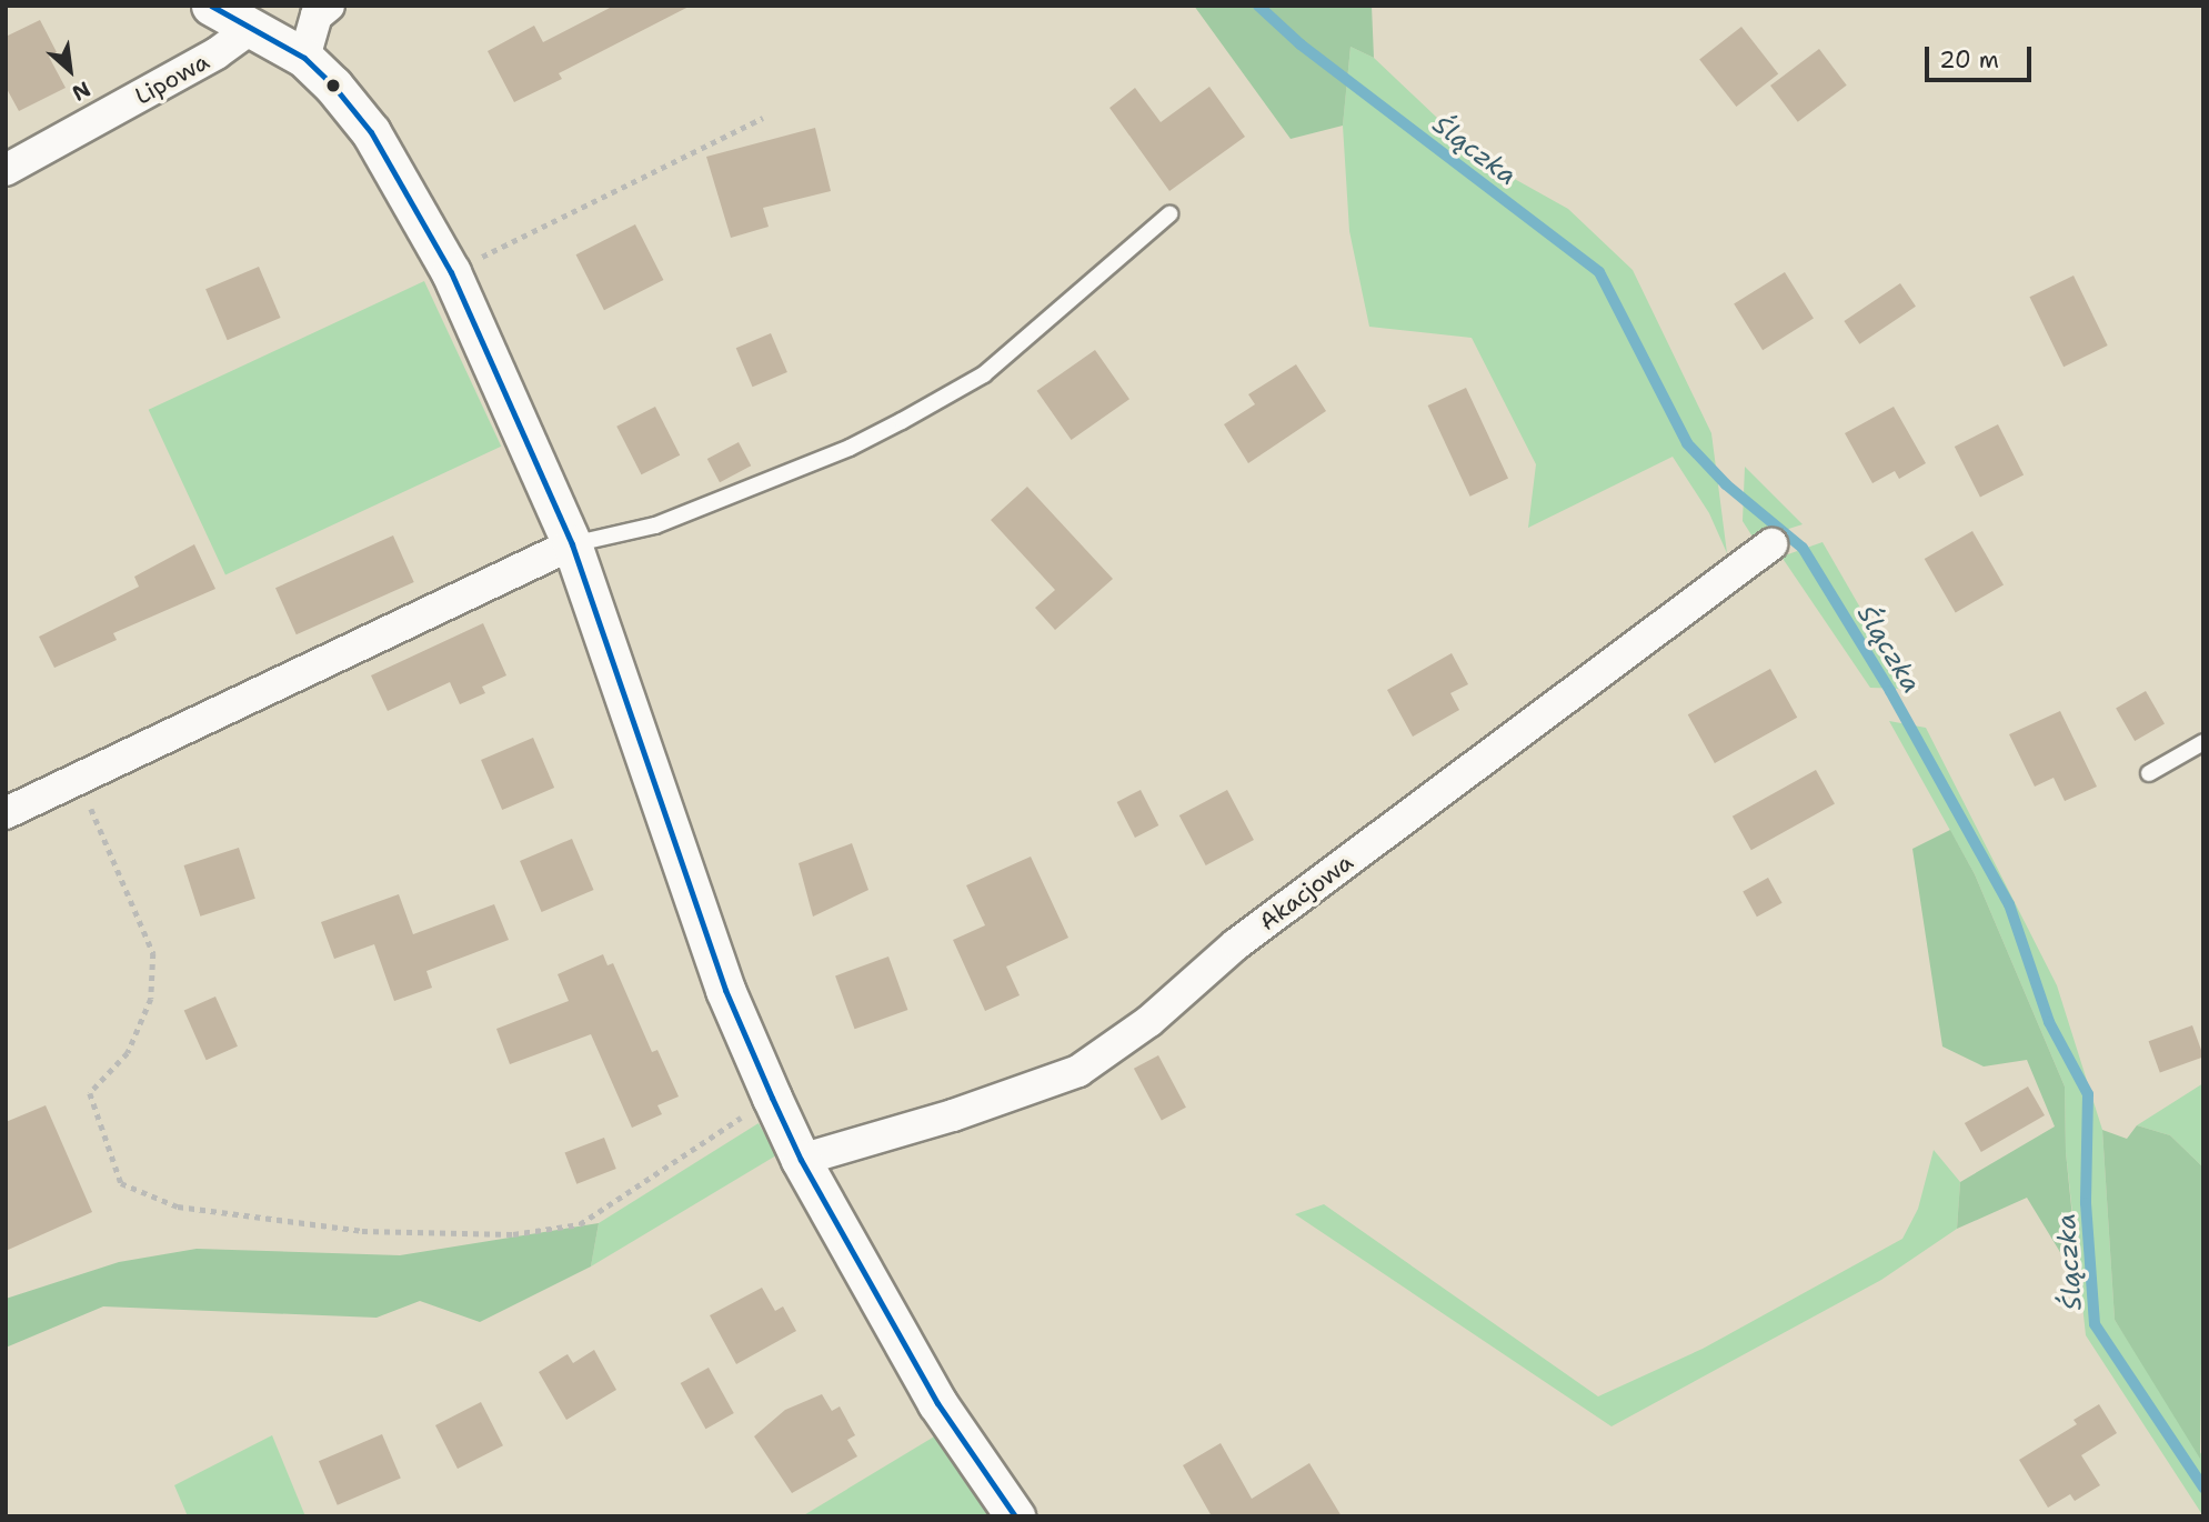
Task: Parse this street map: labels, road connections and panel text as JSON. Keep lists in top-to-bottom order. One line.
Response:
{"streets":{"street":["Lipowa","Akacjowa"]},"water":["Ślączka"],"scale_bar":"20 m","north":"bottom right"}
